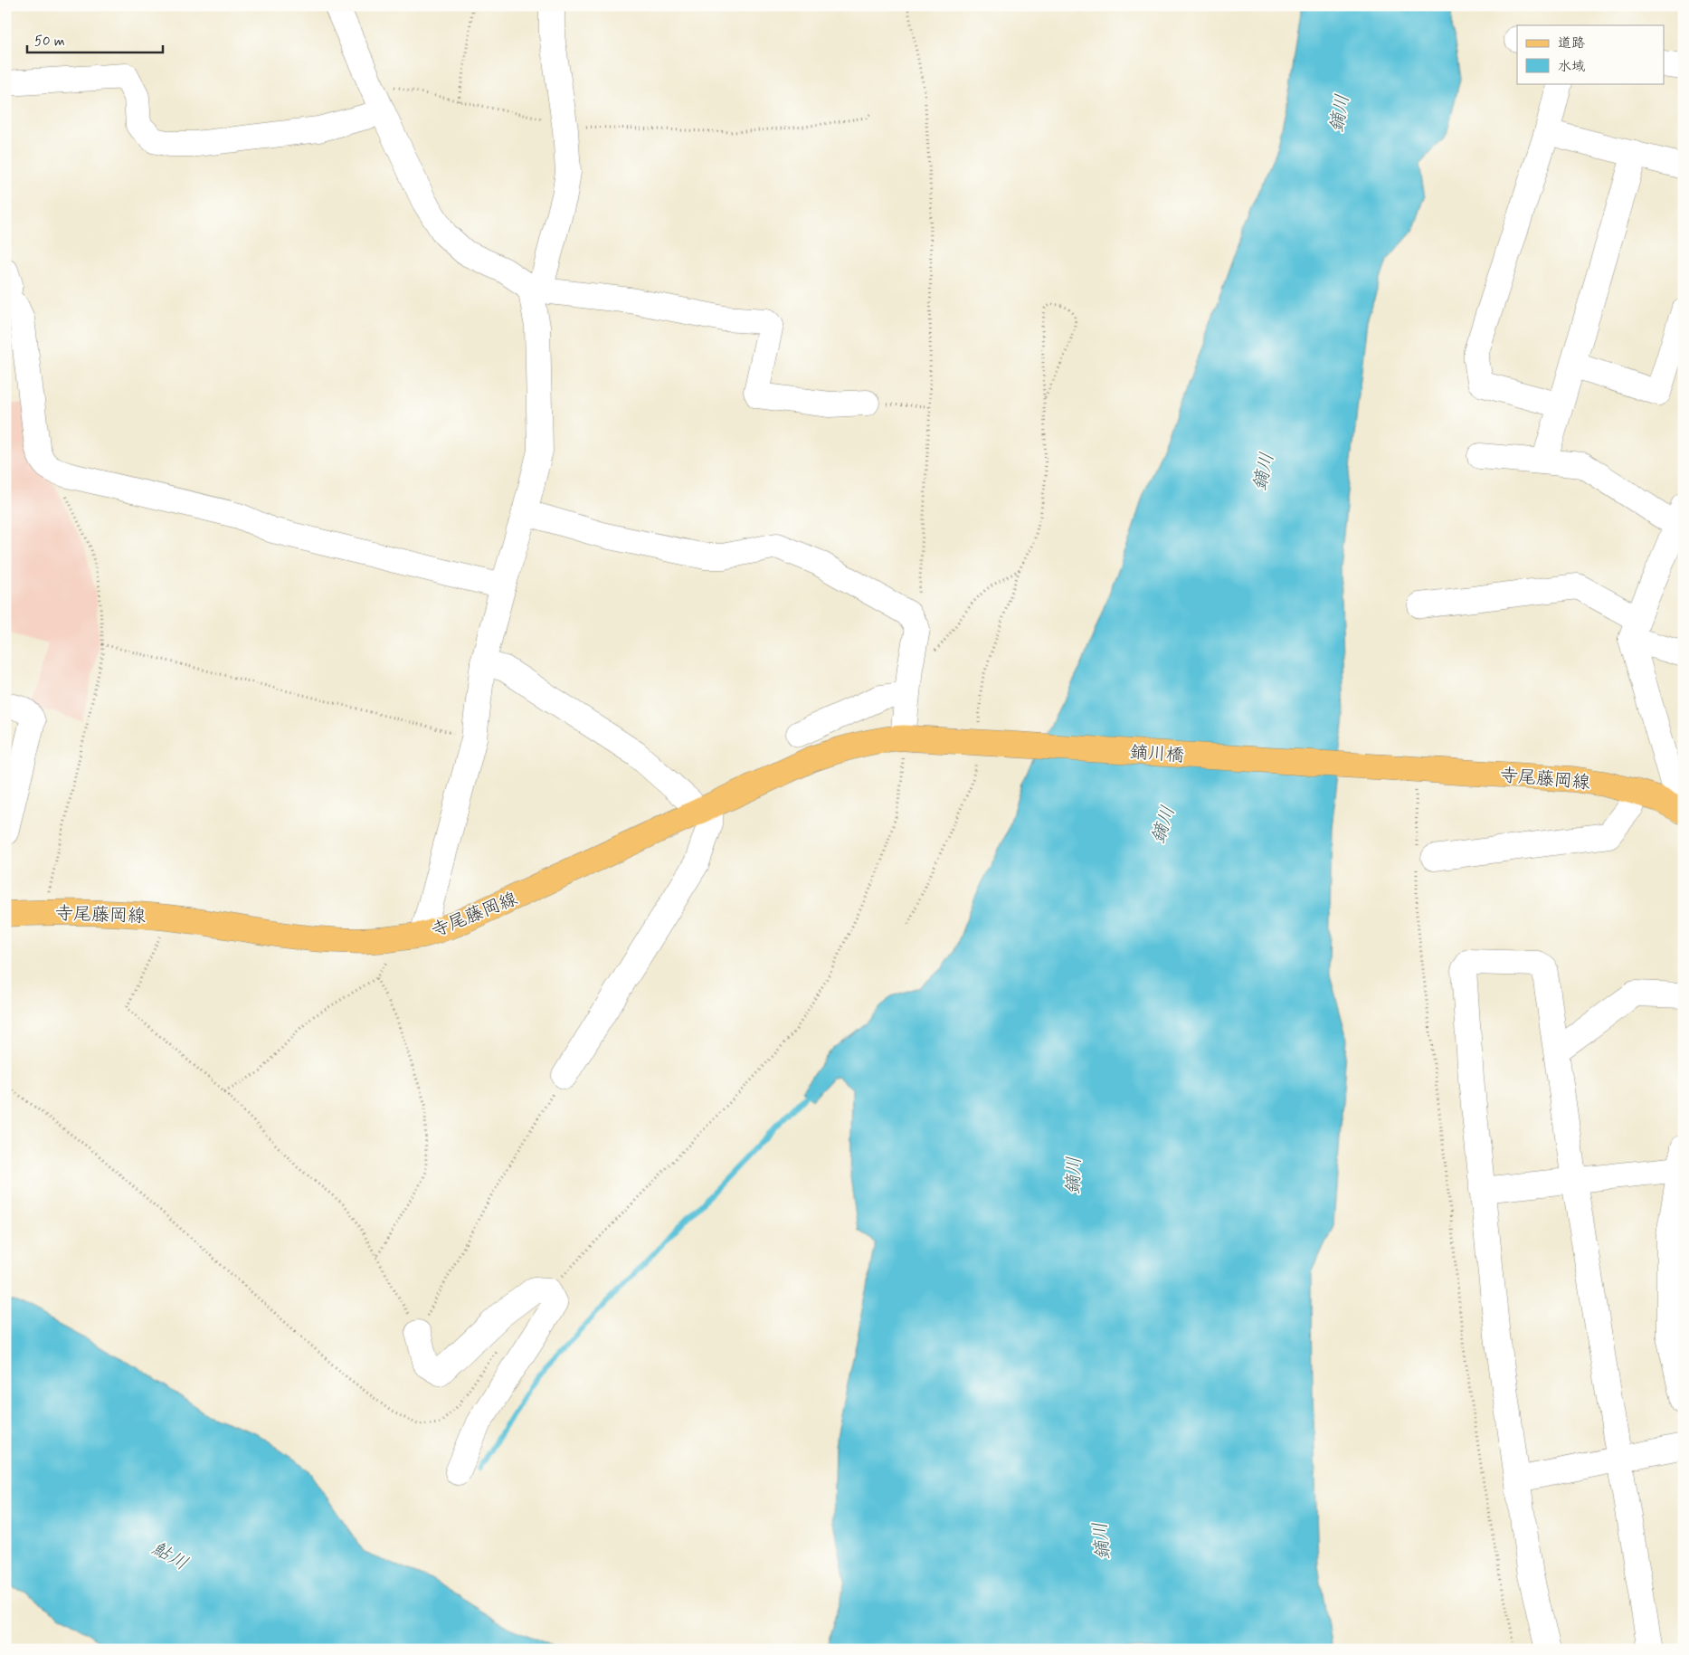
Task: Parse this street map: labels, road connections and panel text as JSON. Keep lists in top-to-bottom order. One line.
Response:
{"streets":{"main road":["鏑川橋","寺尾藤岡線"]},"crossings":[["鏑川橋","寺尾藤岡線"]],"water":["鏑川","鮎川"],"legend":["道路","水域"],"scale_bar":"50 m"}
